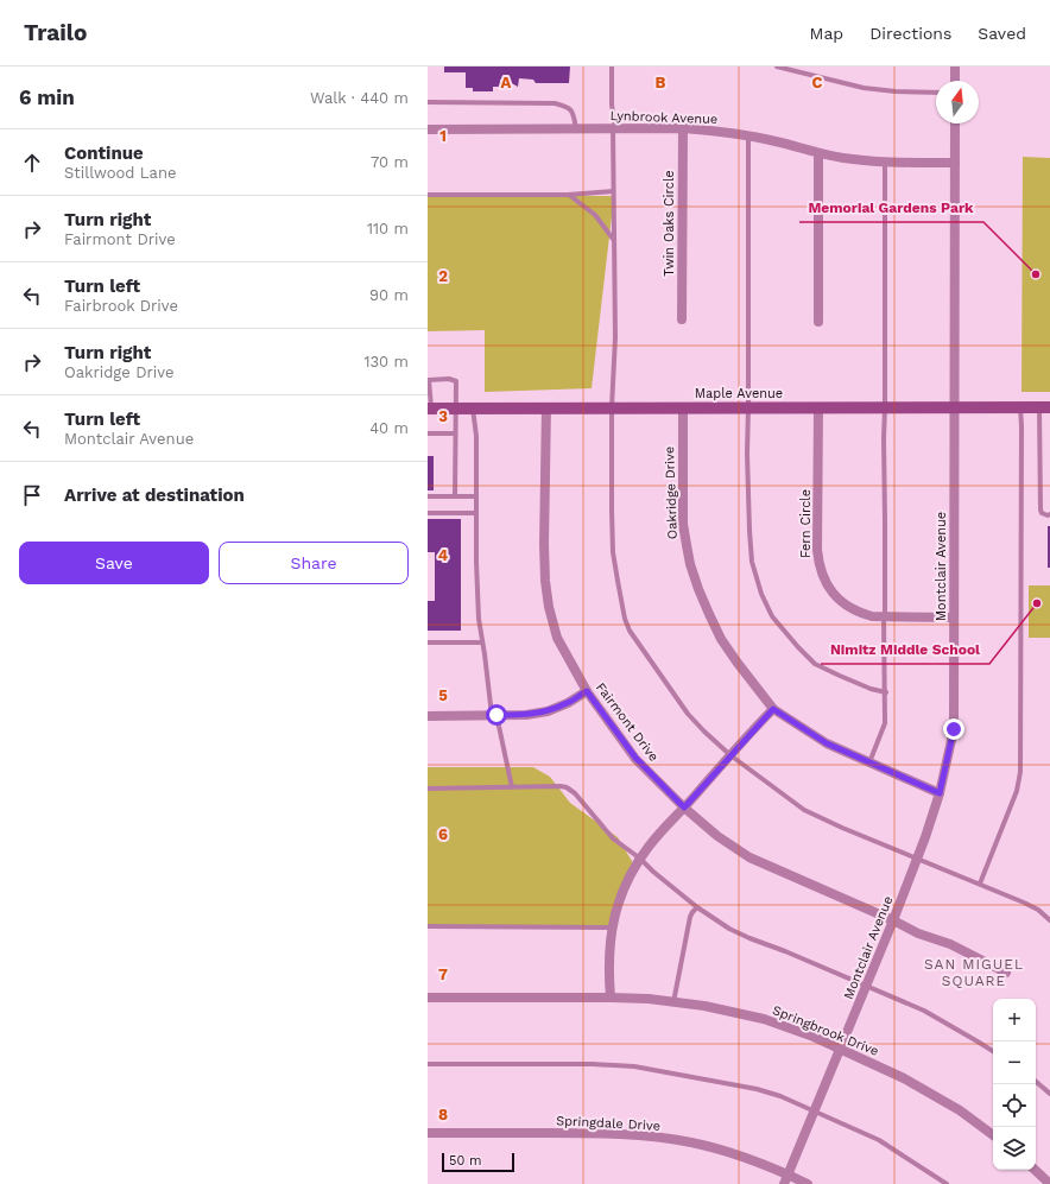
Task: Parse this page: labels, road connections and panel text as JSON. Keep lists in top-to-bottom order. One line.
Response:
{"streets":{"main road":["Maple Avenue"],"street":["Lynbrook Avenue","Twin Oaks Circle","Oakridge Drive","Fern Circle","Montclair Avenue","Fairmont Drive","Springbrook Drive","Springdale Drive"]},"crossings":[["Lynbrook Avenue","Twin Oaks Circle"],["Lynbrook Avenue","Montclair Avenue"],["Maple Avenue","Oakridge Drive"],["Maple Avenue","Fern Circle"],["Maple Avenue","Montclair Avenue"],["Maple Avenue","Fairmont Drive"],["Oakridge Drive","Montclair Avenue"],["Fern Circle","Montclair Avenue"],["Montclair Avenue","Fairmont Drive"],["Montclair Avenue","Springbrook Drive"],["Montclair Avenue","Springdale Drive"]],"districts":["SAN MIGUEL SQUARE"],"places":["Memorial Gardens Park","Nimitz Middle School"],"scale_bar":"50 m","north":"top","page":{"header":"Trailo","nav":["Map","Directions","Saved"],"heading":["6 min","Walk · 440 m"],"list":[["Continue","Stillwood Lane","70 m"],["Turn right","Fairmont Drive","110 m"],["Turn left","Fairbrook Drive","90 m"],["Turn right","Oakridge Drive","130 m"],["Turn left","Montclair Avenue","40 m"],"Arrive at destination"],"buttons":["Save","Share"],"map_buttons":["+","−"],"scale":"50 m"},"grid":{"columns":["A","B","C"],"rows":["1","2","3","4","5","6","7","8"]}}
